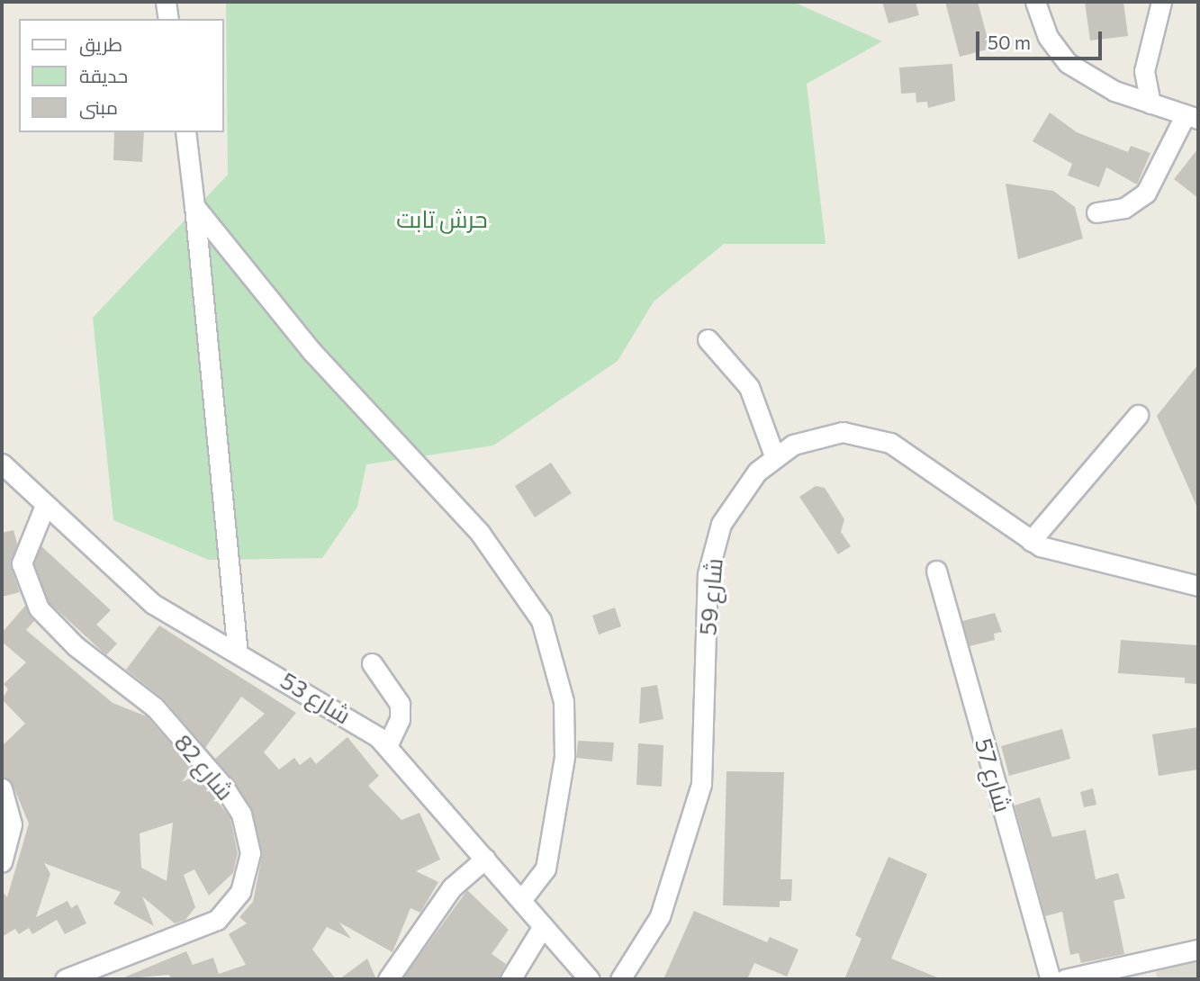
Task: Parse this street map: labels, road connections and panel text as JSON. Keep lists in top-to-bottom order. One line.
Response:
{"streets":{"street":["شارع 59","شارع 53","شارع 82","شارع 57"]},"crossings":[["شارع 53","شارع 82"]],"parks":["حرش تابت"],"legend":["طريق","حديقة","مبنى"],"scale_bar":"50 m"}
